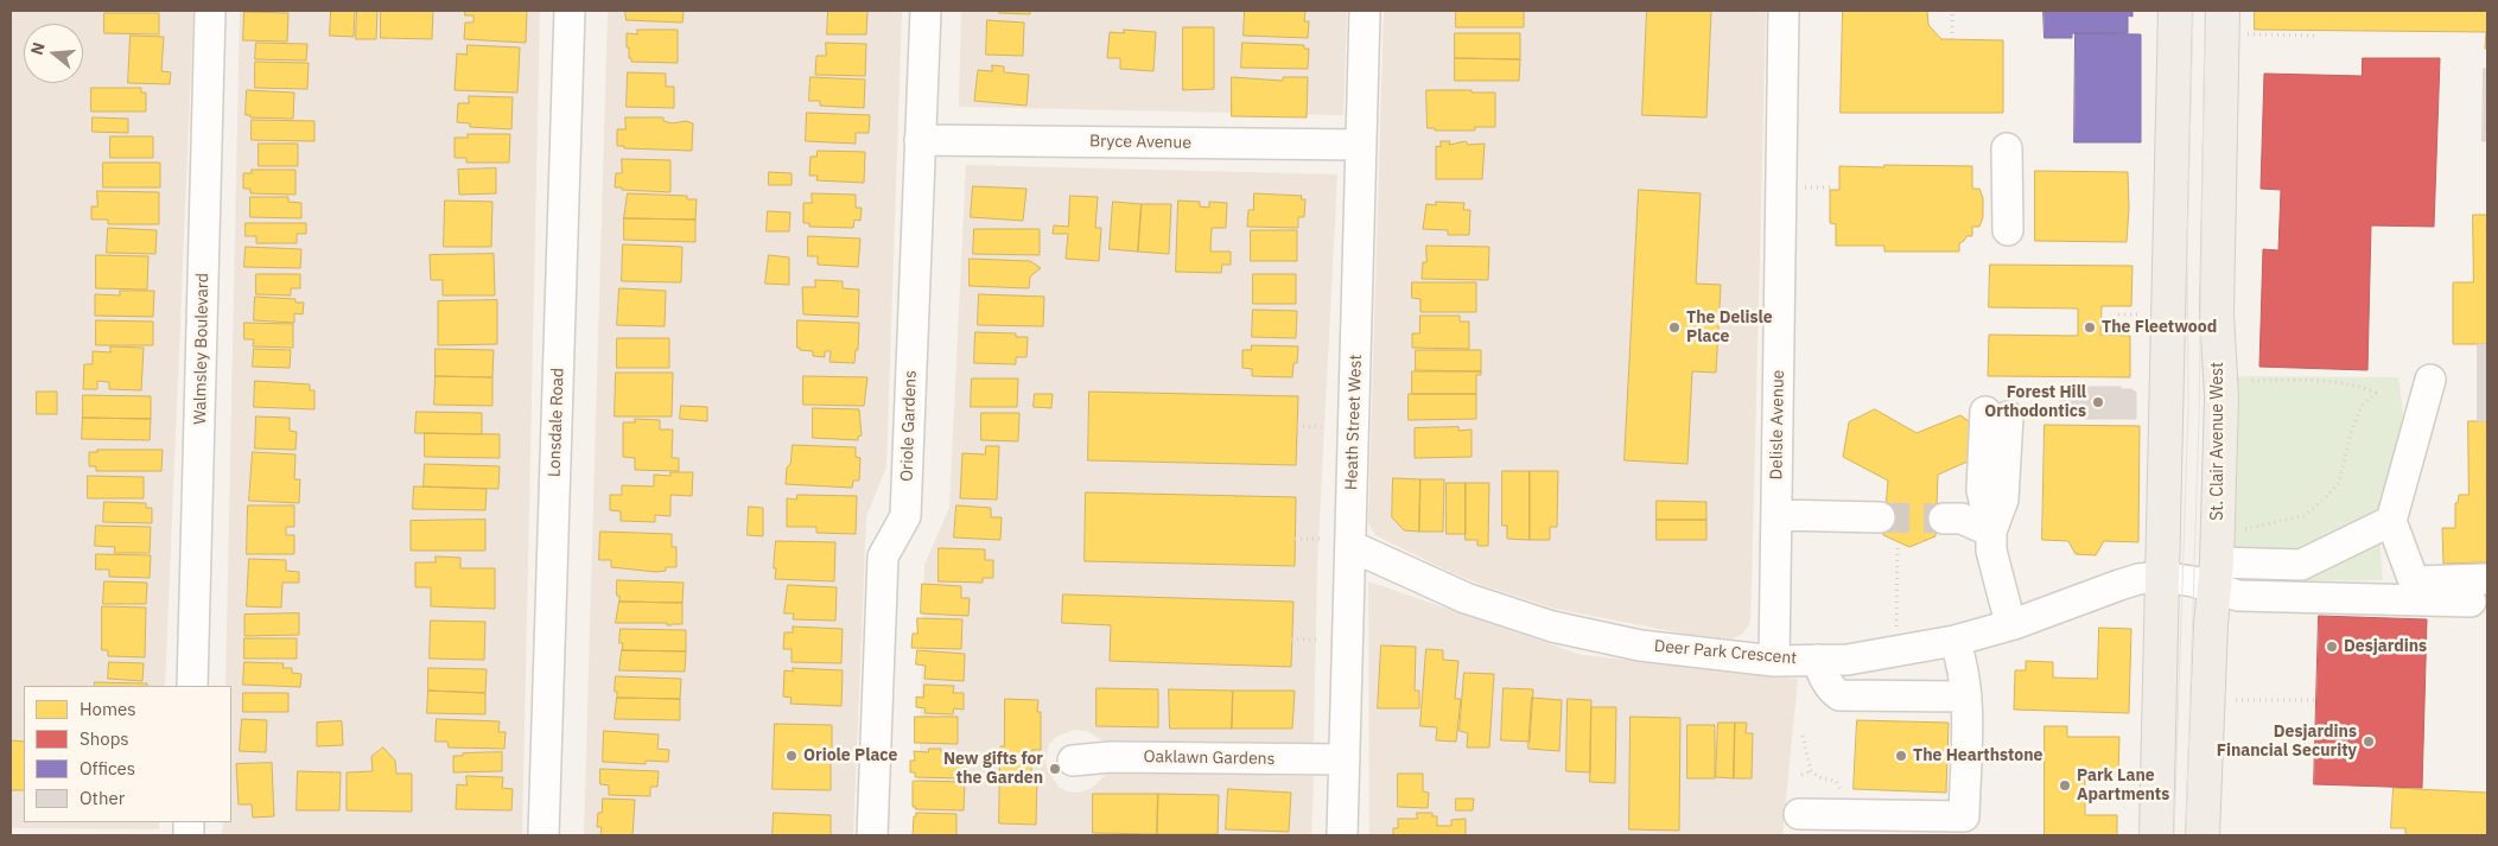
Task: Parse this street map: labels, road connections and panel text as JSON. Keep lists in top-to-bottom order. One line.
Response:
{"streets":{"main road":["St. Clair Avenue West"],"street":["Bryce Avenue","Walmsley Boulevard","Lonsdale Road","Heath Street West","Delisle Avenue","Oriole Gardens","Deer Park Crescent","Oaklawn Gardens"]},"crossings":[["Bryce Avenue","Heath Street West"],["Bryce Avenue","Oriole Gardens"],["Heath Street West","Deer Park Crescent"],["Heath Street West","Oaklawn Gardens"],["Delisle Avenue","Deer Park Crescent"],["St. Clair Avenue West","Deer Park Crescent"]],"places":["The Delisle Place","The Fleetwood","Forest Hill Orthodontics","Desjardins","Desjardins Financial Security","Oriole Place","The Hearthstone","New gifts for the Garden","Park Lane Apartments"],"legend":["Homes","Shops","Offices","Other"],"north":"left"}
